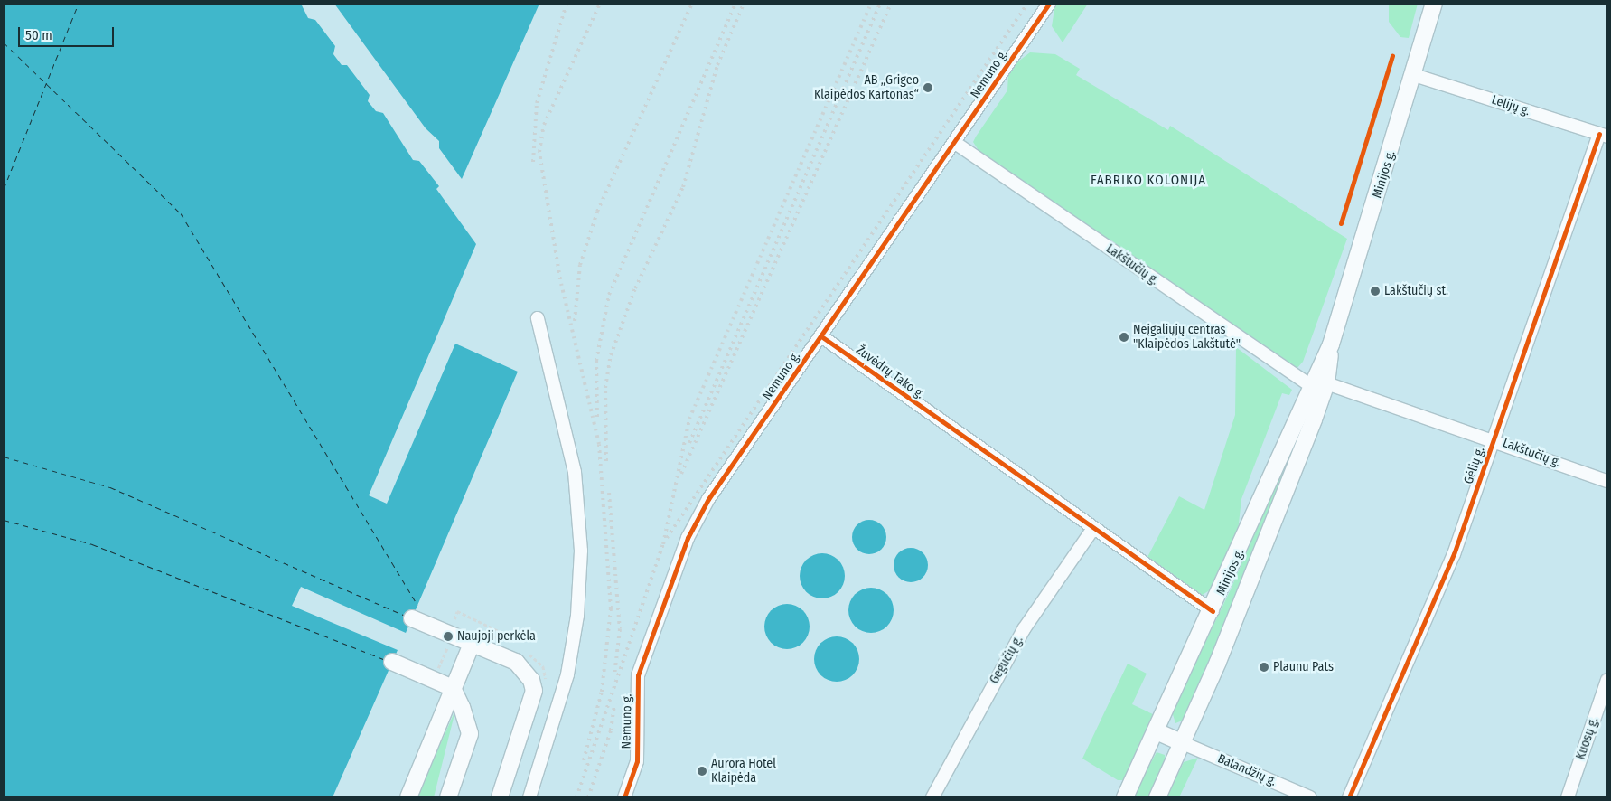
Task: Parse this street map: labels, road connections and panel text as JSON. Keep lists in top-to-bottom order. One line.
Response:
{"streets":{"main road":["Minijos g."],"street":["Nemuno g.","Lelijų g.","Lakštučių g.","Žuvėdrų Tako g.","Gėlių g.","Gegučių g.","Kuosų g.","Balandžių g."]},"crossings":[["Nemuno g.","Lakštučių g."],["Nemuno g.","Žuvėdrų Tako g."],["Lelijų g.","Minijos g."],["Lelijų g.","Gėlių g."],["Minijos g.","Lakštučių g."],["Minijos g.","Žuvėdrų Tako g."],["Minijos g.","Balandžių g."],["Lakštučių g.","Gėlių g."],["Žuvėdrų Tako g.","Gegučių g."]],"districts":["FABRIKO KOLONIJA"],"places":["AB „Grigeo Klaipėdos Kartonas“","Lakštučių st.","Neįgaliųjų centras \"Klaipėdos Lakštutė\"","Naujoji perkėla","Plaunu Pats","Aurora Hotel Klaipėda"],"scale_bar":"50 m"}
